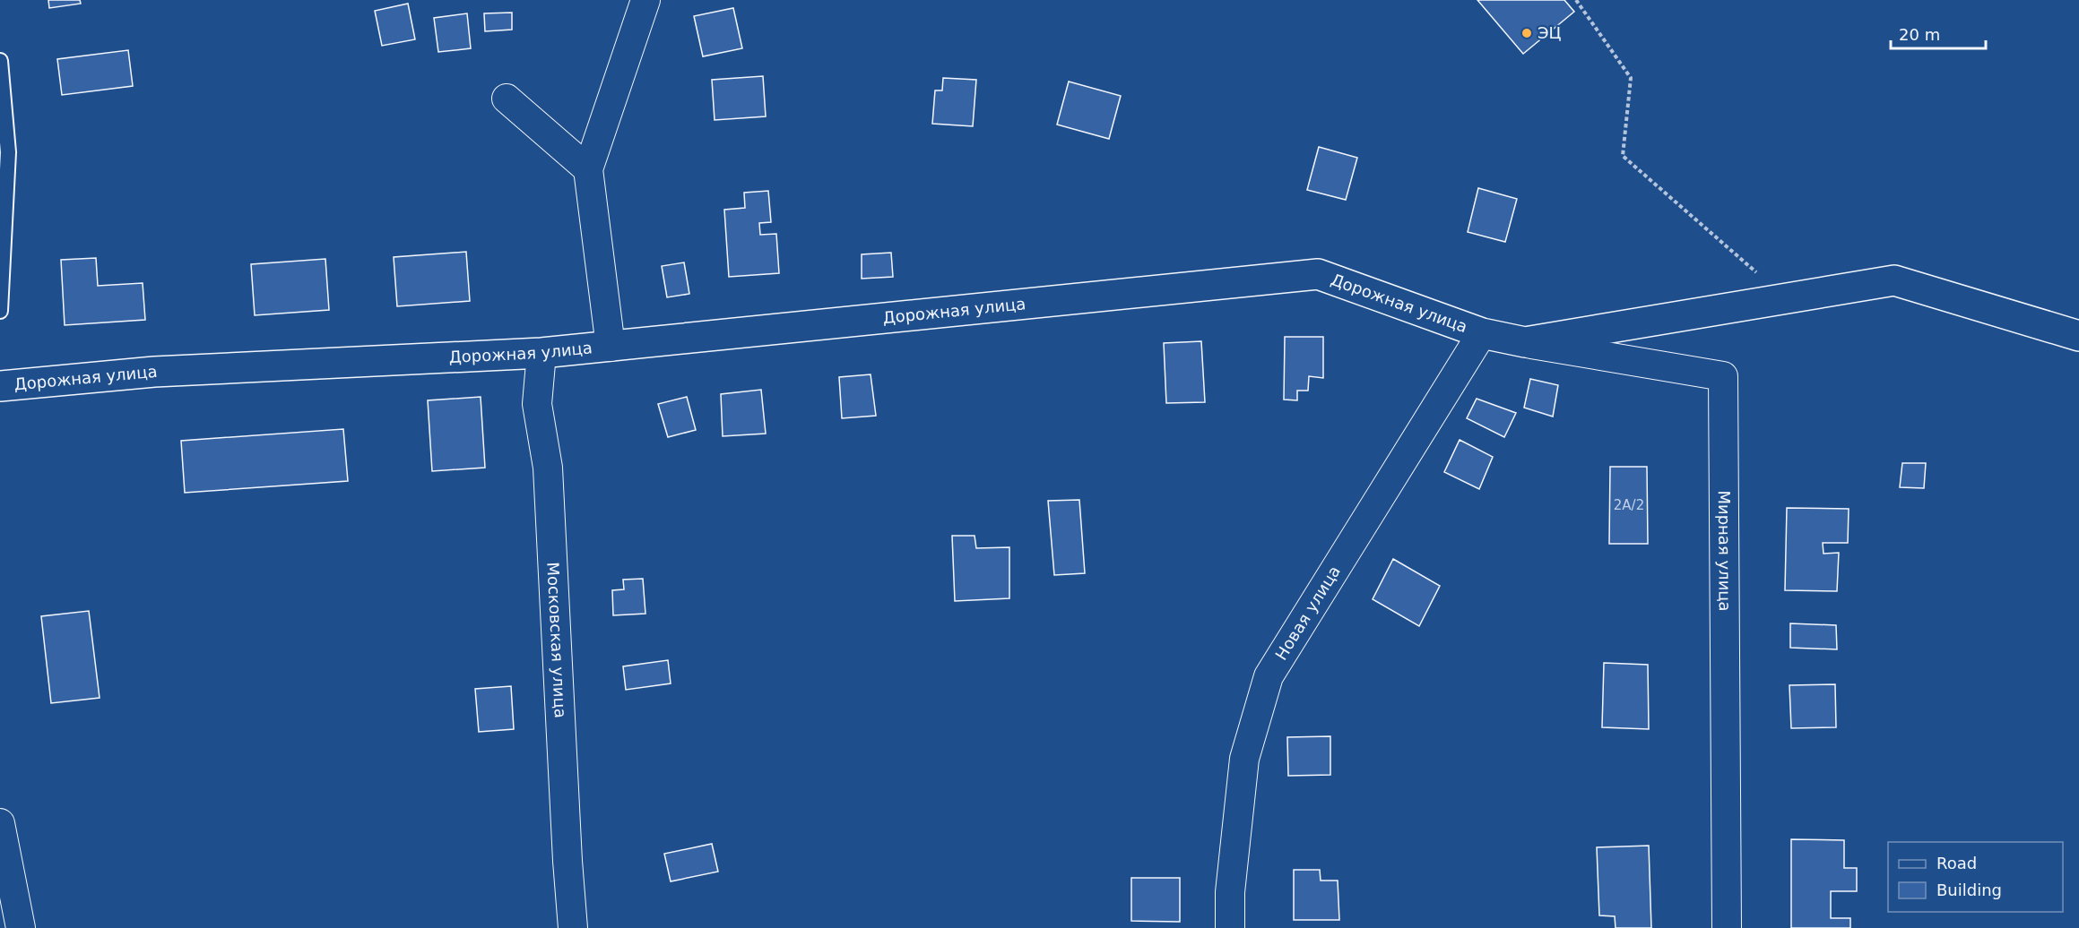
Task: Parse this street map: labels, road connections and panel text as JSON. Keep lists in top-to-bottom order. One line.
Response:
{"streets":{"street":["Дорожная улица","Мирная улица","Новая улица","Московская улица"]},"crossings":[["Дорожная улица","Мирная улица"],["Дорожная улица","Новая улица"],["Дорожная улица","Московская улица"]],"places":["ЭЦ"],"house_numbers":["2А/2"],"legend":["Road","Building"],"scale_bar":"20 m"}
